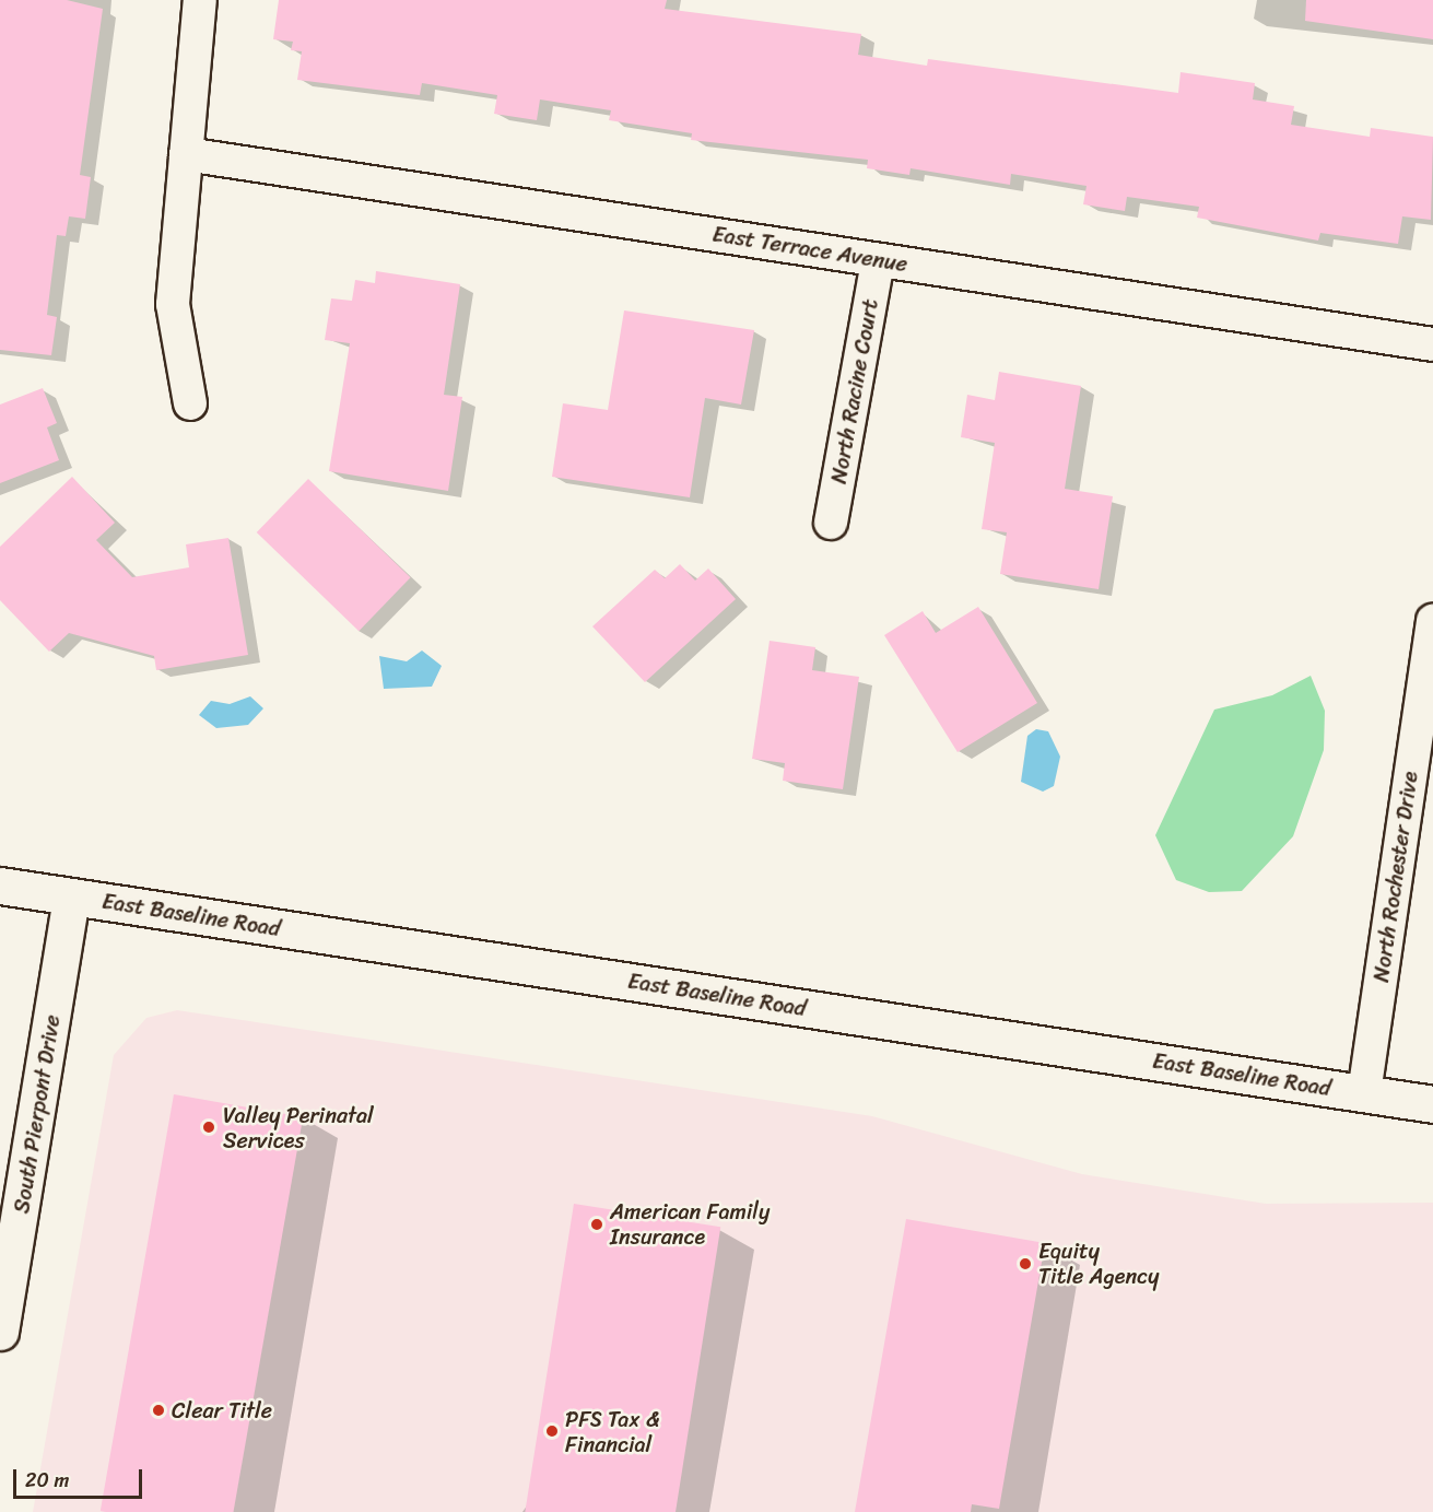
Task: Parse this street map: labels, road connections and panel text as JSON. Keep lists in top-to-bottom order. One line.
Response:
{"streets":{"main road":["East Baseline Road","South Pierpont Drive"],"street":["East Terrace Avenue","North Racine Court","North Rochester Drive"]},"crossings":[["East Terrace Avenue","North Racine Court"],["North Rochester Drive","East Baseline Road"],["East Baseline Road","South Pierpont Drive"]],"places":["Valley Perinatal Services","American Family Insurance","Equity Title Agency","Clear Title","PFS Tax & Financial"],"scale_bar":"20 m"}
